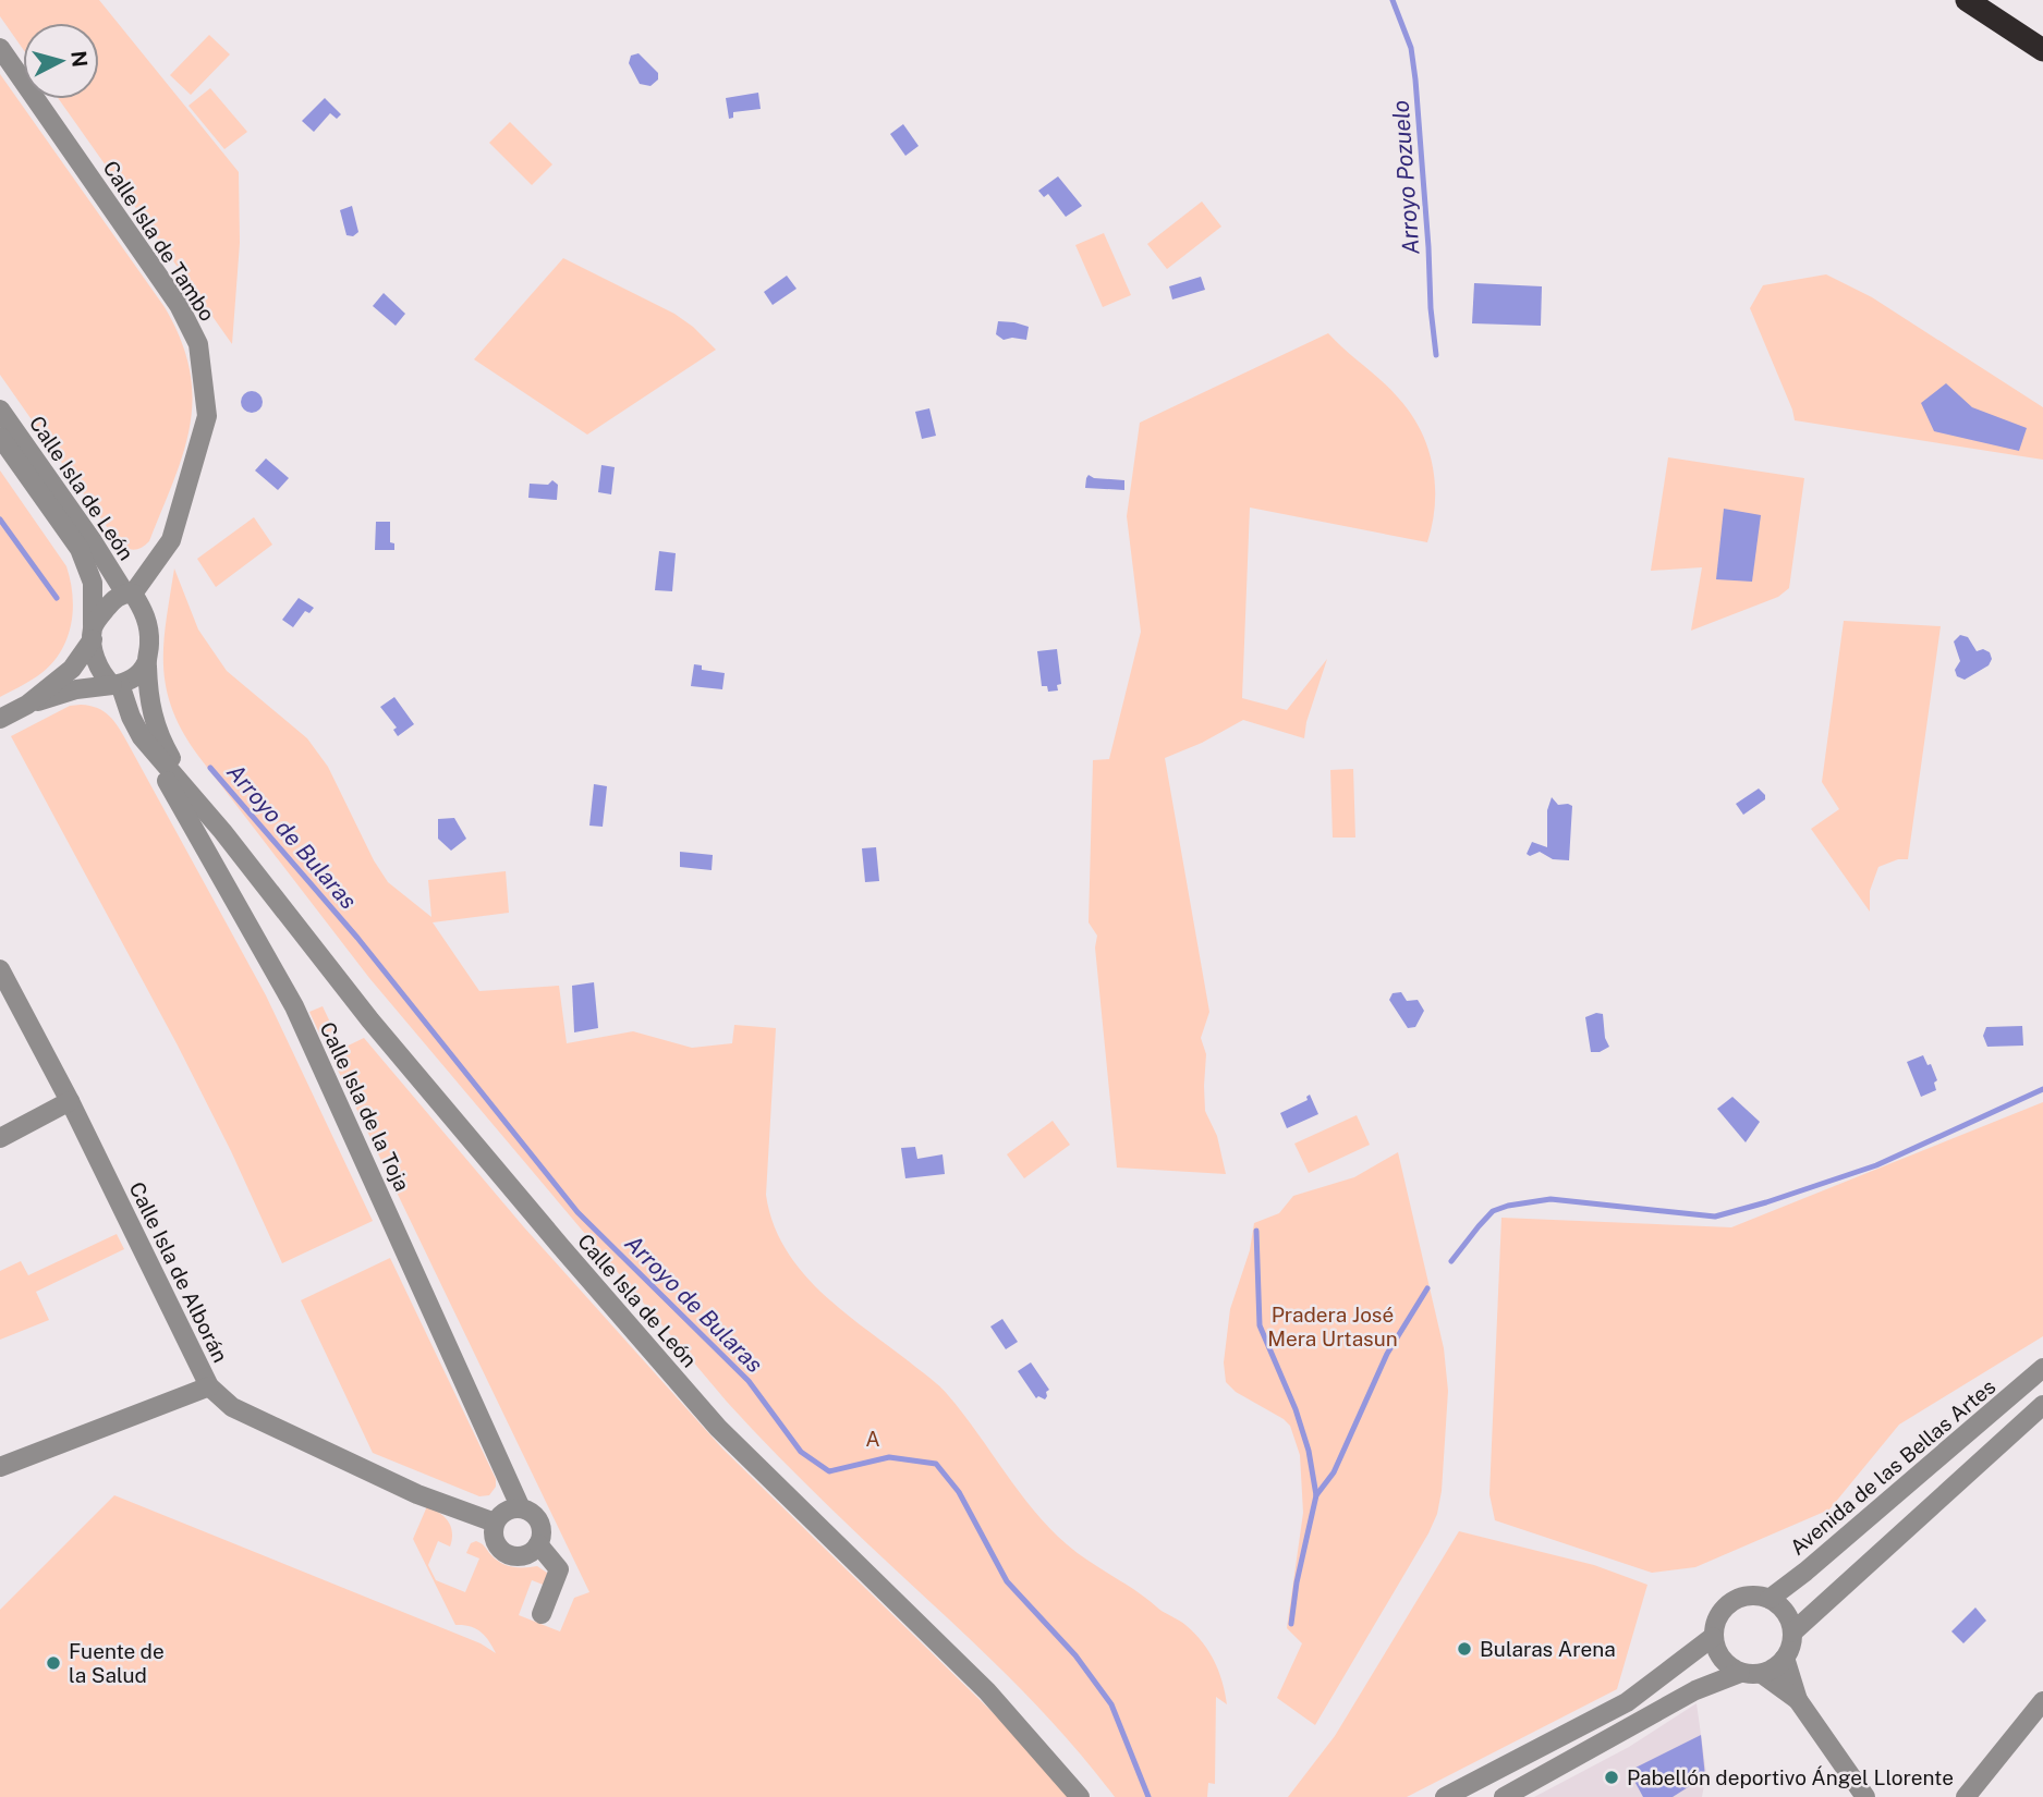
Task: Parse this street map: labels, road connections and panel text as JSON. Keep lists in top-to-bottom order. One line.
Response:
{"streets":{"street":["Calle Isla de Tambo","Calle Isla de León","Calle Isla de la Toja","Calle Isla de Alborán","Avenida de las Bellas Artes"]},"crossings":[["Calle Isla de Tambo","Calle Isla de León"],["Calle Isla de León","Calle Isla de la Toja"],["Calle Isla de la Toja","Calle Isla de Alborán"]],"water":["Arroyo Pozuelo","Arroyo de Bularas"],"parks":["Pradera José Mera Urtasun","A"],"places":["Bularas Arena","Fuente de la Salud","Pabellón deportivo Ángel Llorente"],"north":"right"}
